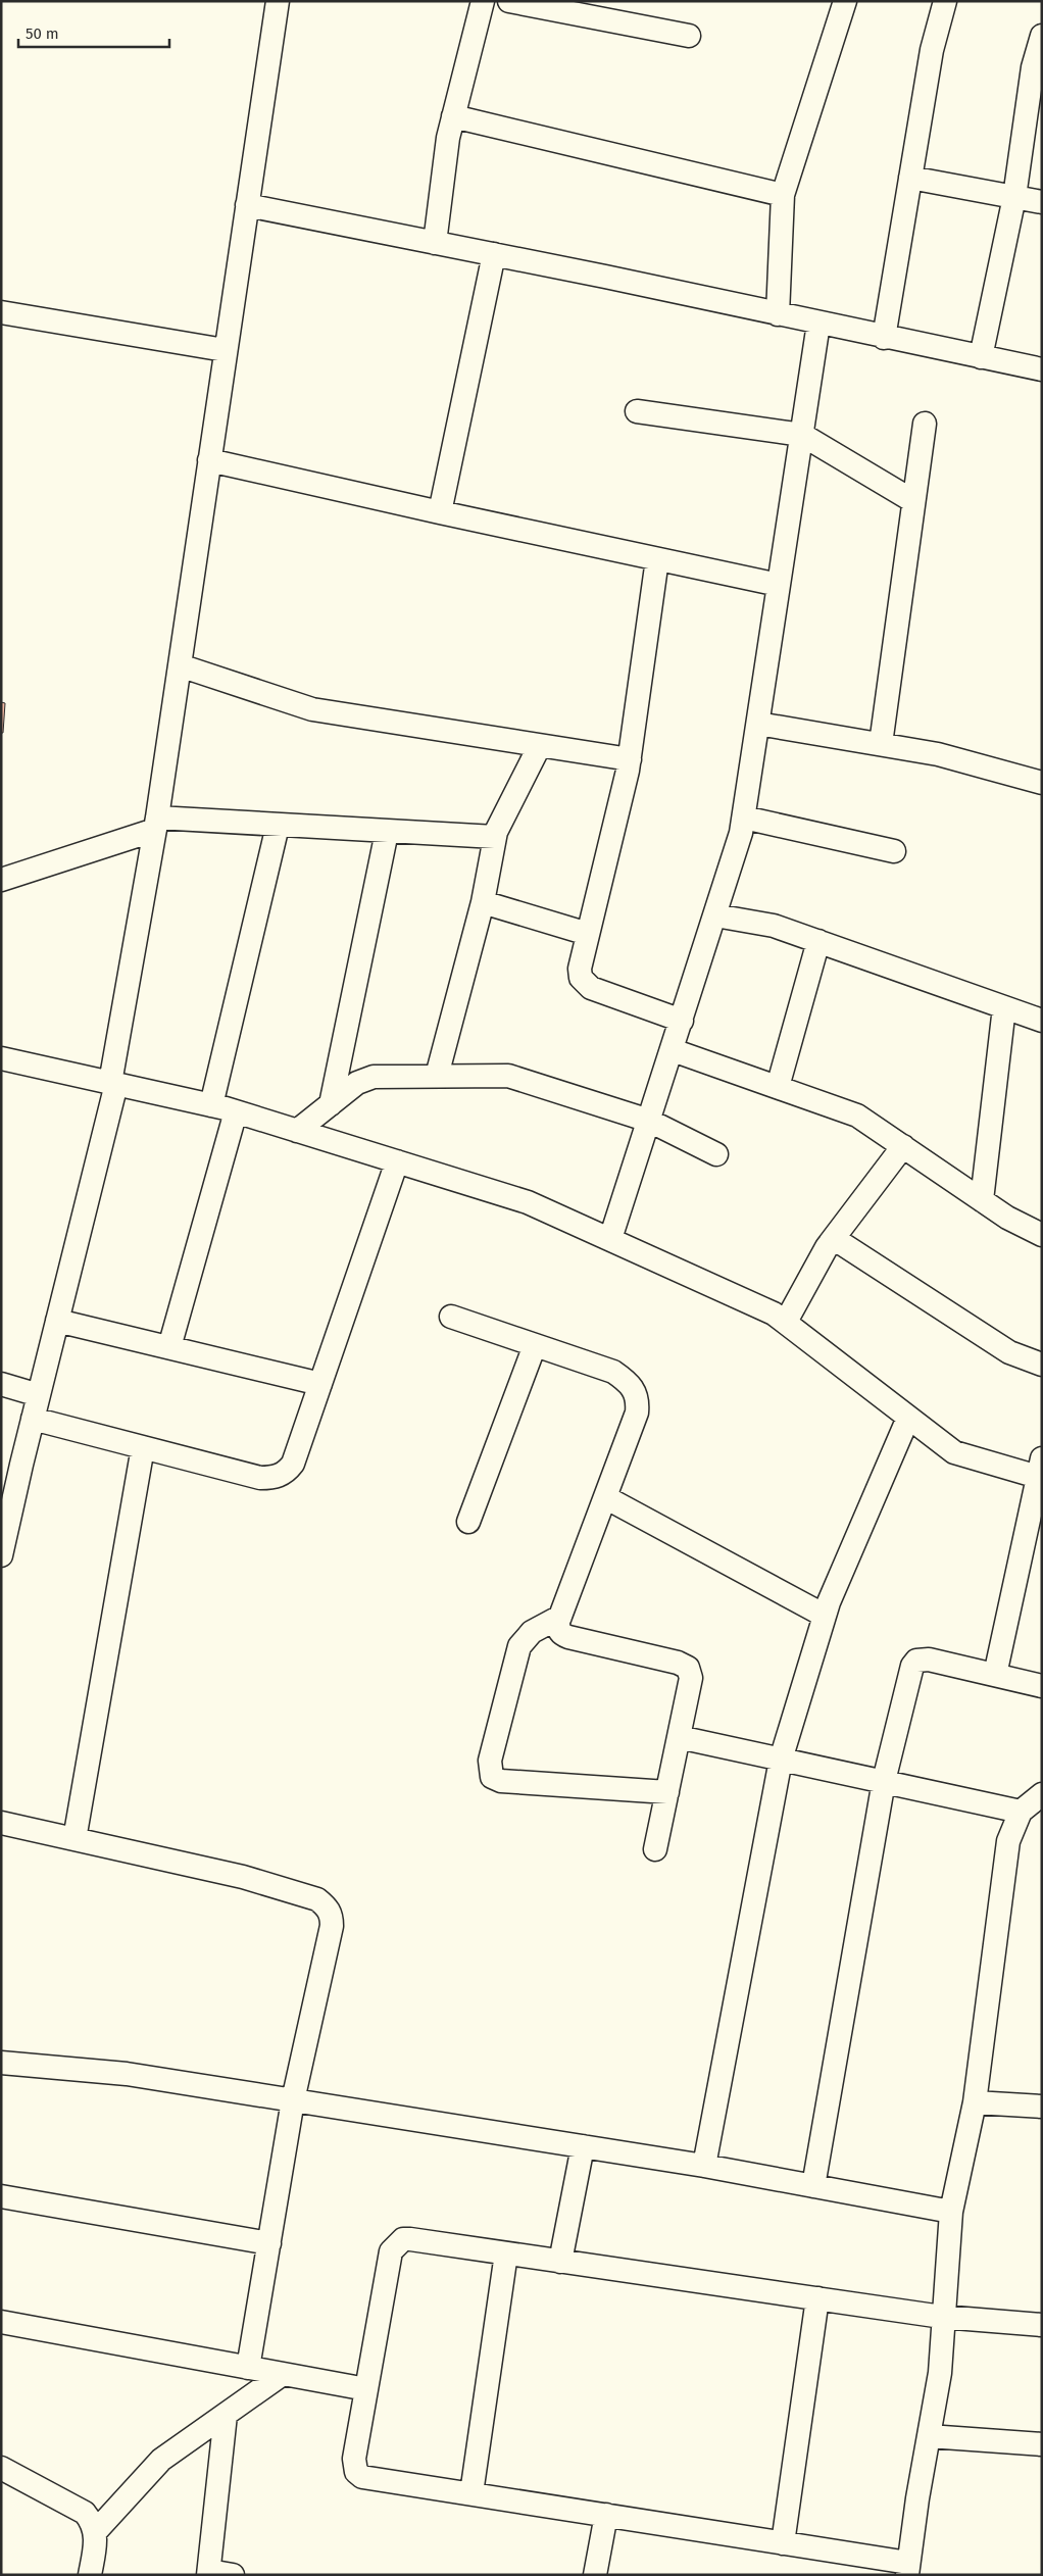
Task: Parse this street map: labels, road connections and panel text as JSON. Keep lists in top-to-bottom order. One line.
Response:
{"scale_bar":"50 m"}
